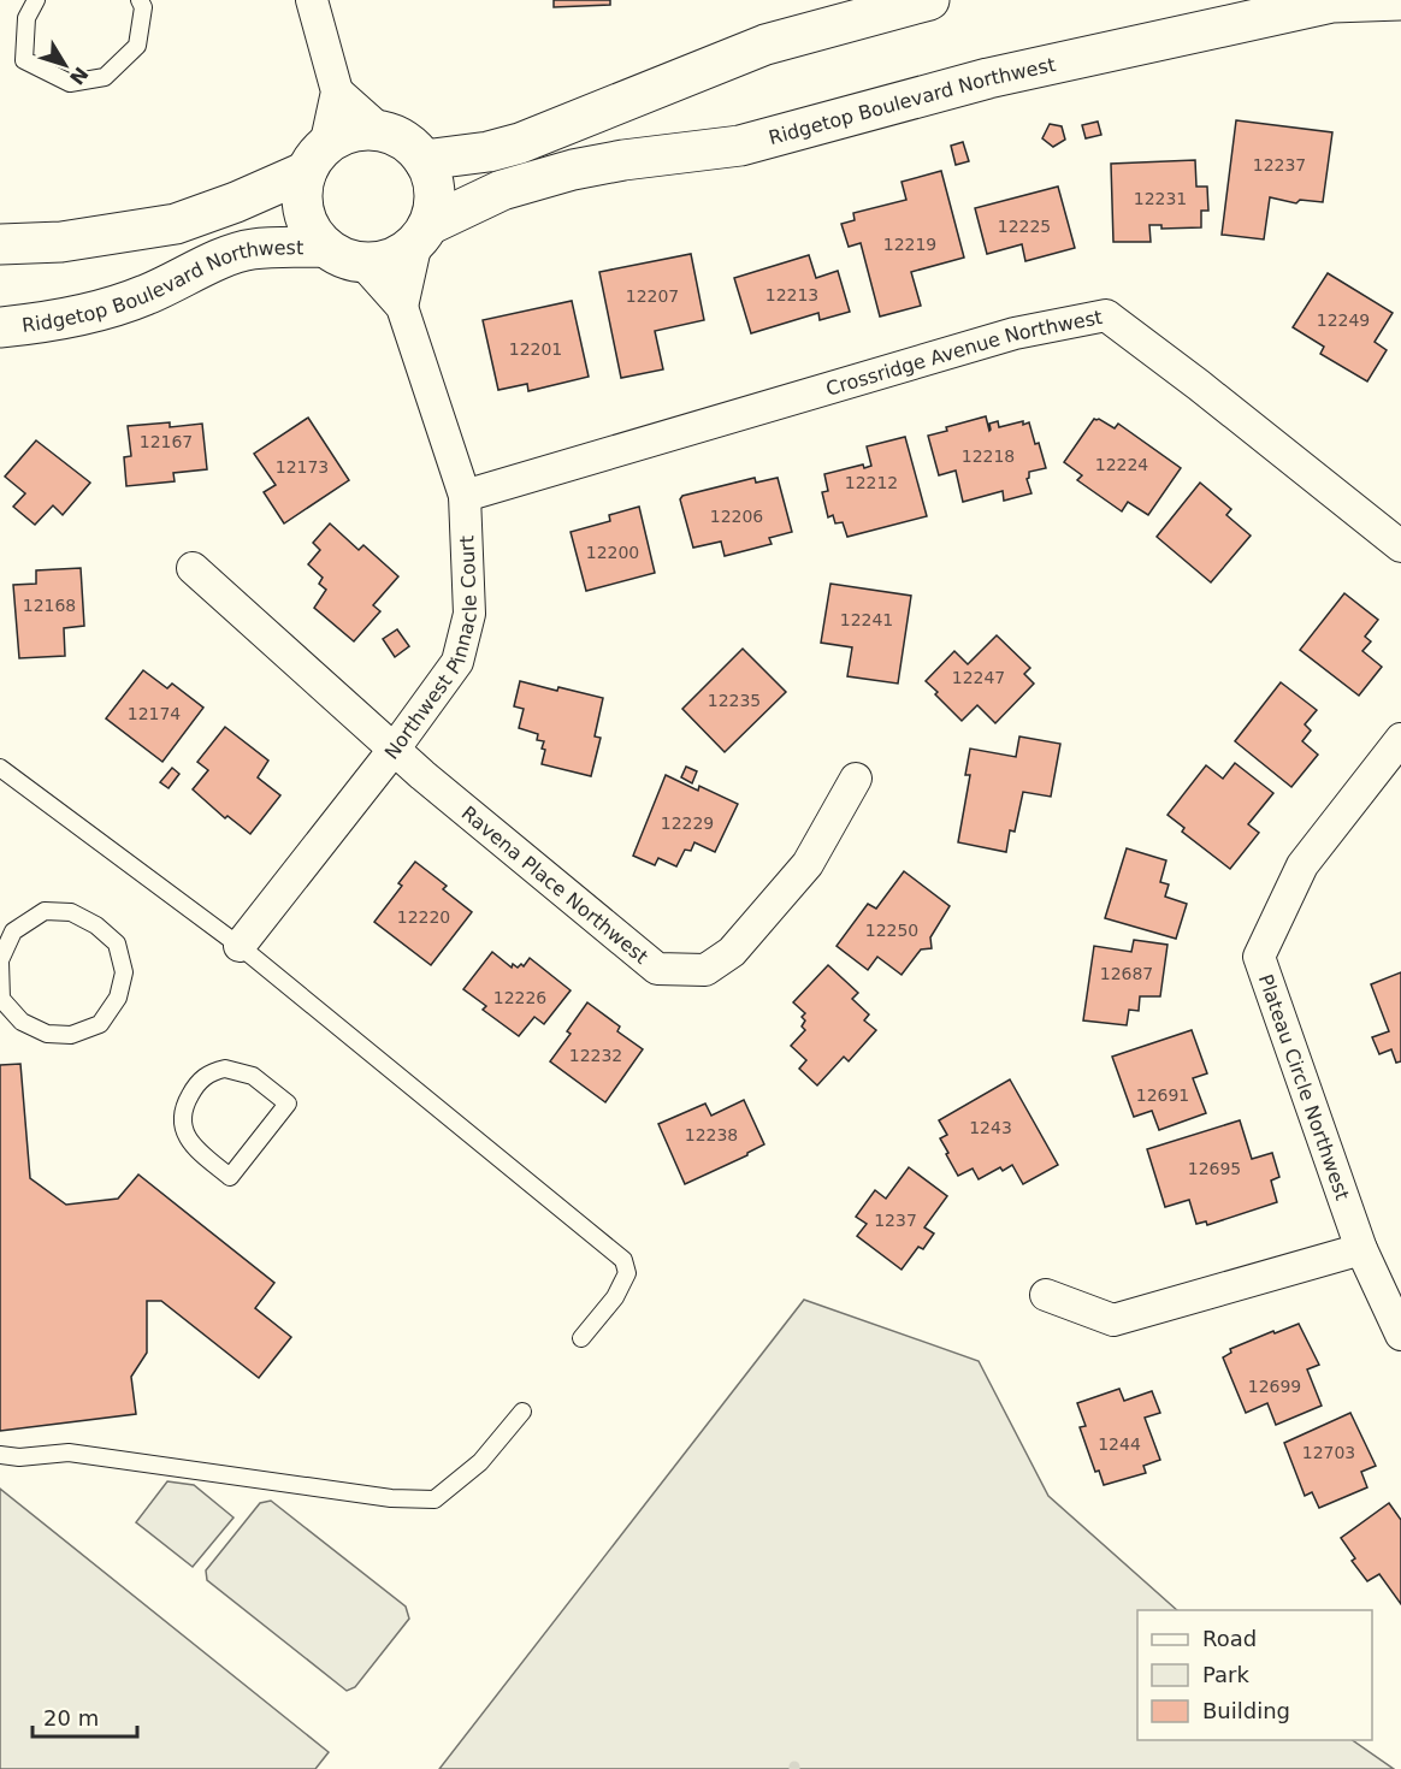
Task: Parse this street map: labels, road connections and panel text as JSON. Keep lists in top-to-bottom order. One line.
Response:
{"streets":{"main road":["Ridgetop Boulevard Northwest"],"street":["Crossridge Avenue Northwest","Northwest Pinnacle Court","Ravena Place Northwest","Plateau Circle Northwest"]},"crossings":[["Ridgetop Boulevard Northwest","Northwest Pinnacle Court"],["Crossridge Avenue Northwest","Northwest Pinnacle Court"],["Northwest Pinnacle Court","Ravena Place Northwest"]],"house_numbers":["12237","12231","12225","12219","12213","12207","12249","12201","12167","12218","12224","12173","12212","12206","12200","12168","12241","12247","12235","12174","12229","12220","12250","12687","12226","12232","12691","1243","12238","12695","1237","12699","1244","12703"],"legend":["Road","Park","Building"],"scale_bar":"20 m","north":"bottom right"}
